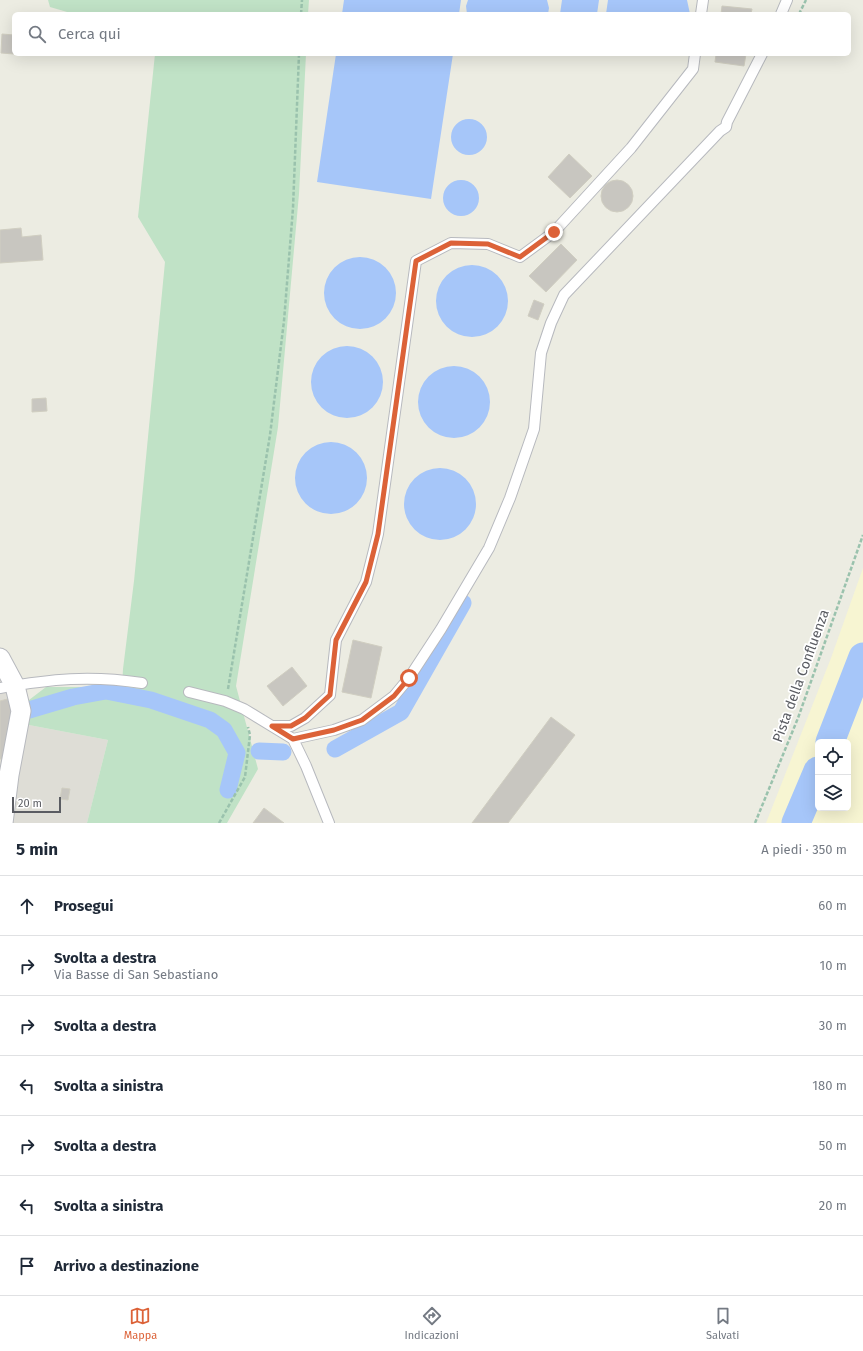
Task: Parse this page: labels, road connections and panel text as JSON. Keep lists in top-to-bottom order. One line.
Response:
{"streets":{"path":["Pista della Confluenza"]},"scale_bar":"20 m","page":{"search":"Cerca qui","scale":"20 m","heading":["5 min","A piedi · 350 m"],"list":[["Prosegui","60 m"],["Svolta a destra","Via Basse di San Sebastiano","10 m"],["Svolta a destra","30 m"],["Svolta a sinistra","180 m"],["Svolta a destra","50 m"],["Svolta a sinistra","20 m"],"Arrivo a destinazione"],"nav":["Mappa","Indicazioni","Salvati"]}}
